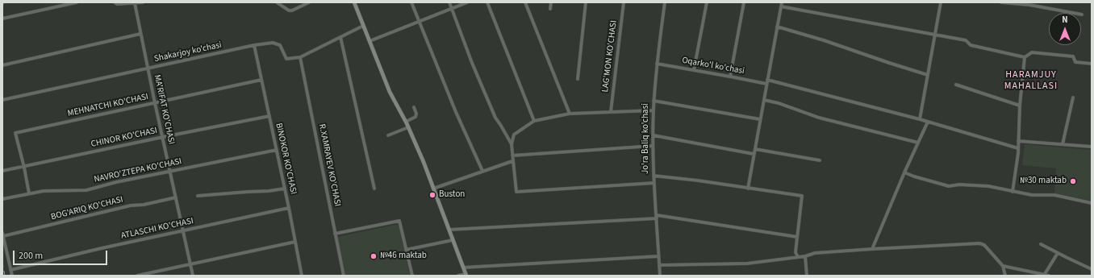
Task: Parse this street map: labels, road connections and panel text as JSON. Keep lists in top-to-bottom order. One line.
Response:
{"streets":{"street":["Shakarjoy ko'chasi","LAG'MON KO'CHASI","Oqarko'l ko'chasi","MEHNATCHI KO'CHASI","MA'RIFAT KO'CHASI","CHINOR KO'CHASI","Jo'ra Baliq ko'chasi","BINOKOR KO'CHASI","R.XAMRAYEV KO'CHASI","NAVRO'ZTEPA KO'CHASI","BOG'ARIQ KO'CHASI","ATLASCHI KO'CHASI"]},"crossings":[["Shakarjoy ko'chasi","MA'RIFAT KO'CHASI"],["Shakarjoy ko'chasi","BINOKOR KO'CHASI"],["Shakarjoy ko'chasi","R.XAMRAYEV KO'CHASI"],["Oqarko'l ko'chasi","Jo'ra Baliq ko'chasi"],["MEHNATCHI KO'CHASI","MA'RIFAT KO'CHASI"],["MEHNATCHI KO'CHASI","CHINOR KO'CHASI"],["MEHNATCHI KO'CHASI","BINOKOR KO'CHASI"],["MA'RIFAT KO'CHASI","CHINOR KO'CHASI"],["MA'RIFAT KO'CHASI","NAVRO'ZTEPA KO'CHASI"],["MA'RIFAT KO'CHASI","BOG'ARIQ KO'CHASI"],["MA'RIFAT KO'CHASI","ATLASCHI KO'CHASI"],["CHINOR KO'CHASI","BINOKOR KO'CHASI"],["BINOKOR KO'CHASI","NAVRO'ZTEPA KO'CHASI"],["BINOKOR KO'CHASI","ATLASCHI KO'CHASI"]],"districts":["HARAMJUY MAHALLASI"],"places":["№30 maktab","Buston","№46 maktab"],"scale_bar":"200 m","north":"top"}
